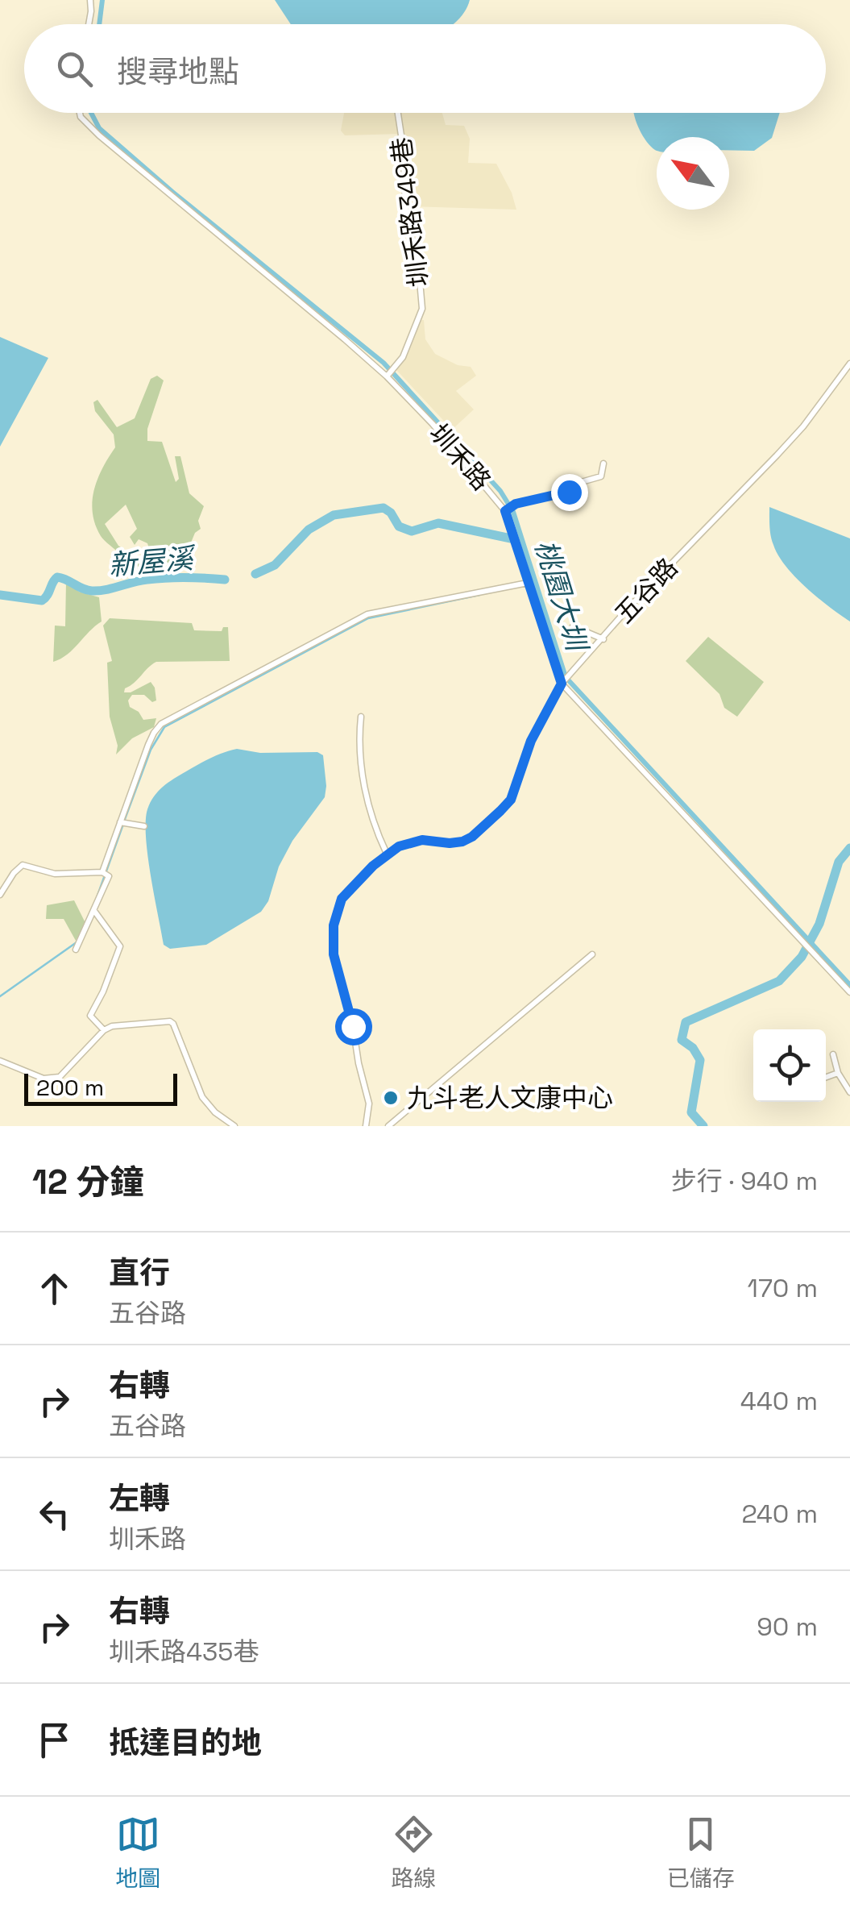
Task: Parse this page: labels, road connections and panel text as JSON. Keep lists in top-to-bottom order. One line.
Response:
{"streets":{"street":["圳禾路349巷","圳禾路","五谷路"]},"crossings":[["圳禾路349巷","圳禾路"],["圳禾路","五谷路"]],"water":["新屋溪","桃園大圳"],"places":["九斗老人文康中心"],"scale_bar":"200 m","north":"top left","page":{"search":"搜尋地點","scale":"200 m","heading":["12 分鐘","步行 · 940 m"],"list":[["直行","五谷路","170 m"],["右轉","五谷路","440 m"],["左轉","圳禾路","240 m"],["右轉","圳禾路435巷","90 m"],"抵達目的地"],"nav":["地圖","路線","已儲存"]}}
